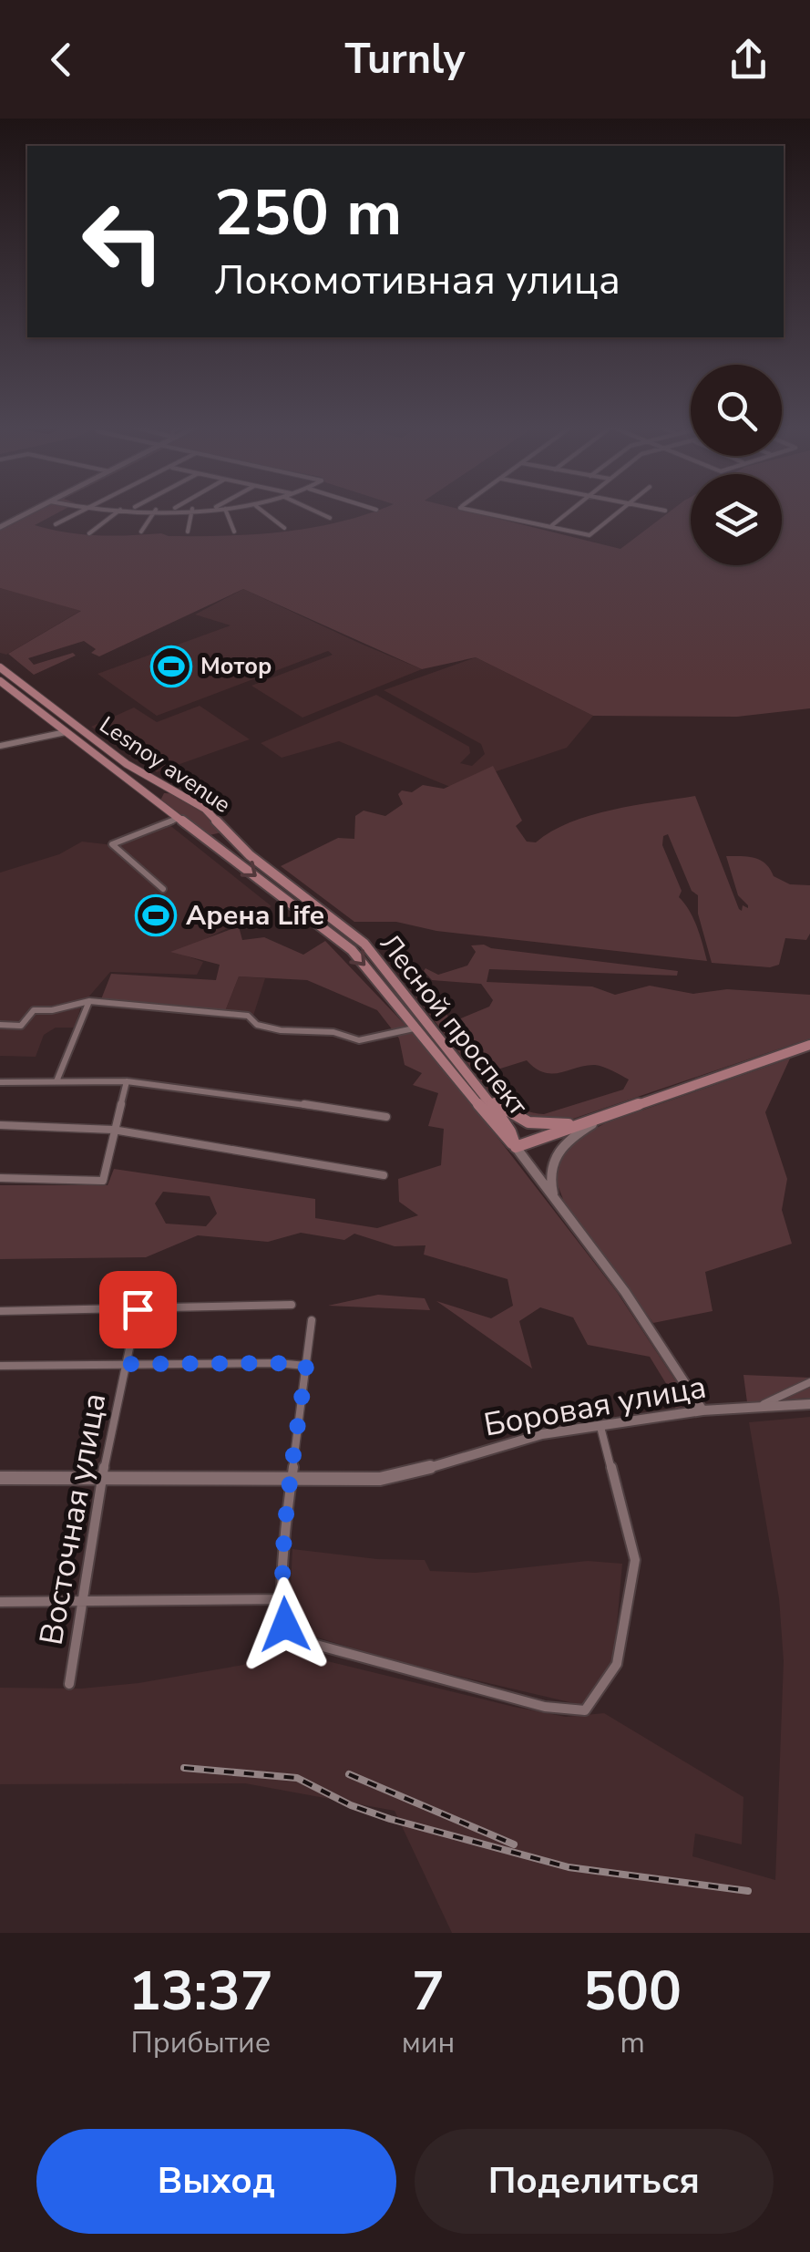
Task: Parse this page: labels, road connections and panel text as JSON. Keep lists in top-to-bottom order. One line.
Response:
{"streets":{"main road":["Lesnoy avenue","Лесной проспект","Боровая улица"],"street":["Восточная улица"]},"crossings":[["Lesnoy avenue","Лесной проспект"],["Боровая улица","Восточная улица"]],"places":{"sports":["Мотор","Арена Life"]},"page":{"header":"Turnly","turn":["250 m","Локомотивная улица"],"eta":["13:37","Прибытие","7","мин","500","m"],"buttons":["Выход","Поделиться"]}}
